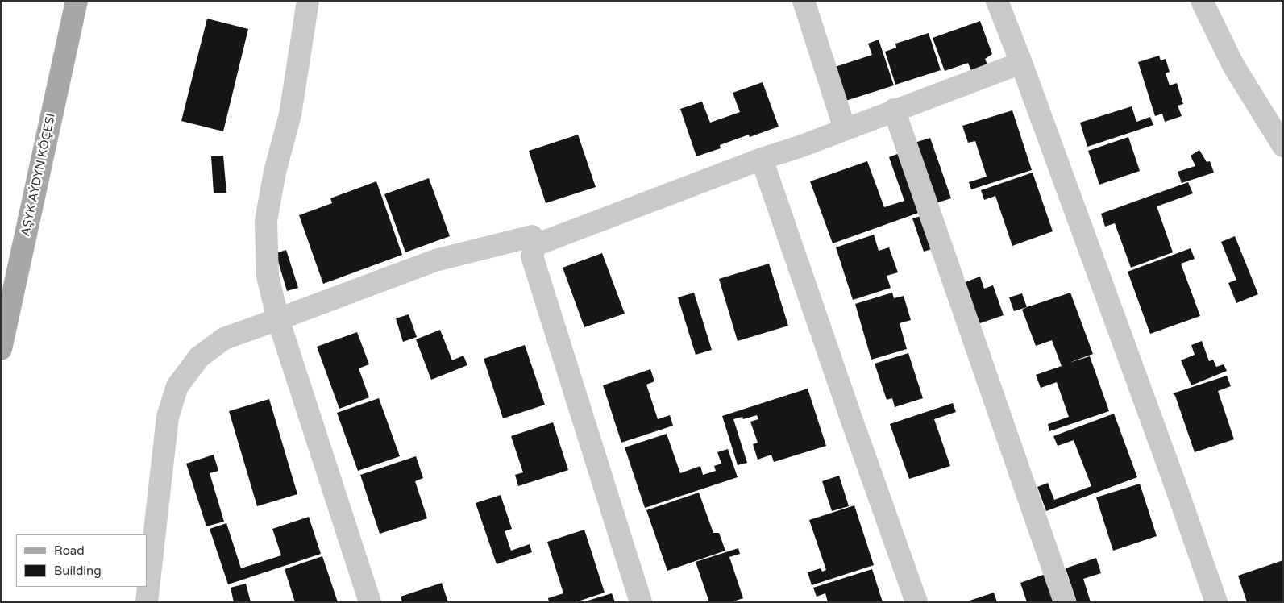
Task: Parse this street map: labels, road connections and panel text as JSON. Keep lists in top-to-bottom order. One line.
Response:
{"streets":{"main road":["AŞYK AÝDYN KÖÇESI"]},"legend":["Road","Building"]}
